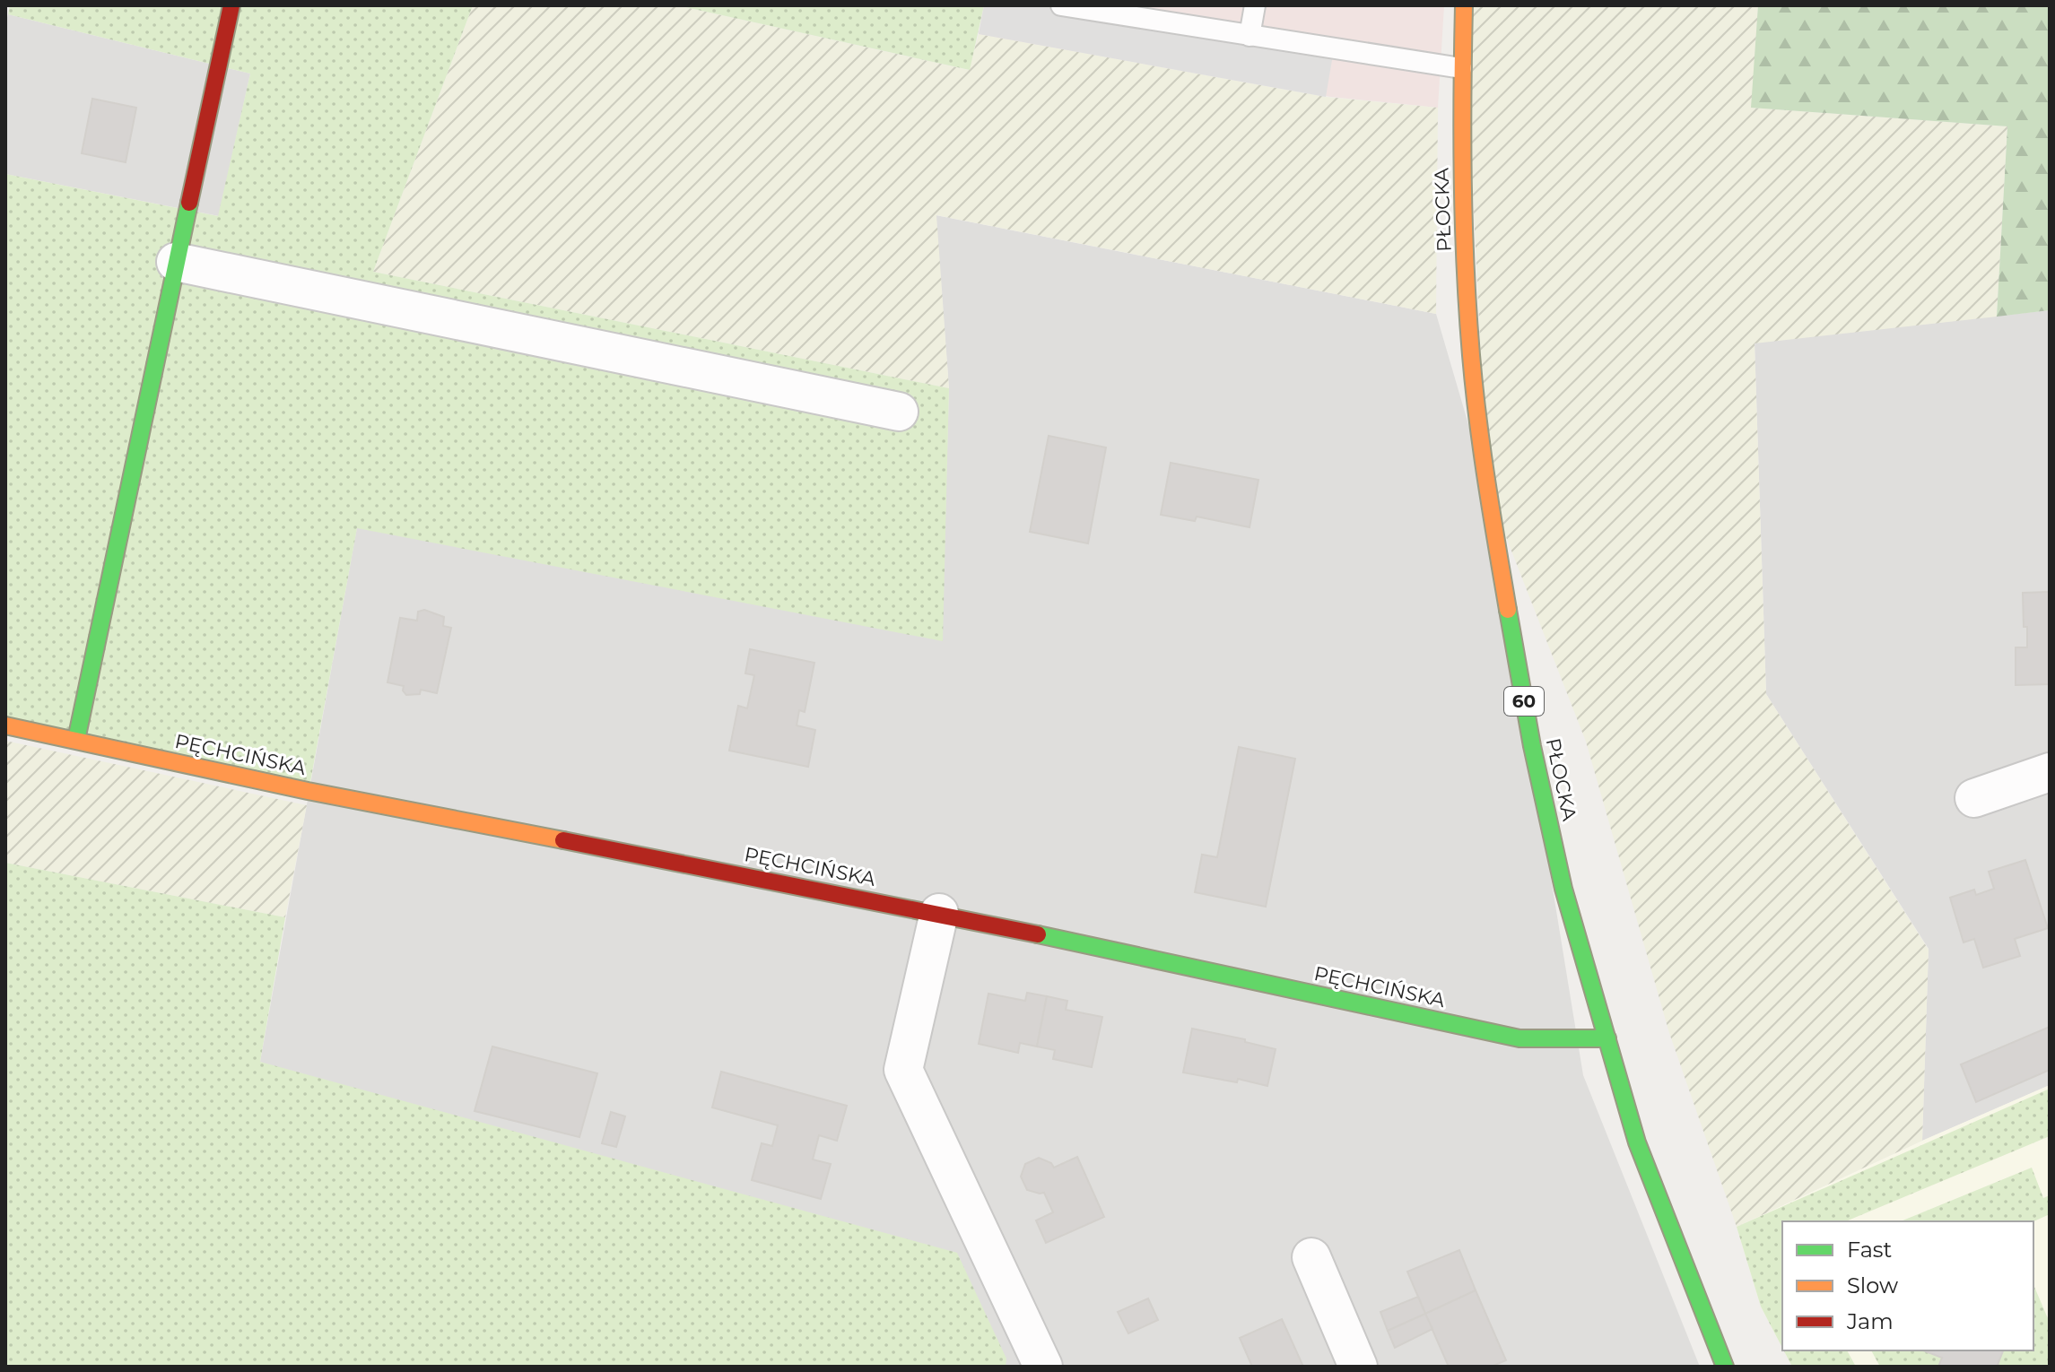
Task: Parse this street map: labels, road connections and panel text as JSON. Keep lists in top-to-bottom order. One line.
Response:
{"streets":{"street":["PŁOCKA","60","PĘCHCIŃSKA"]},"crossings":[["PŁOCKA","PĘCHCIŃSKA"]],"legend":["Fast","Slow","Jam"]}
